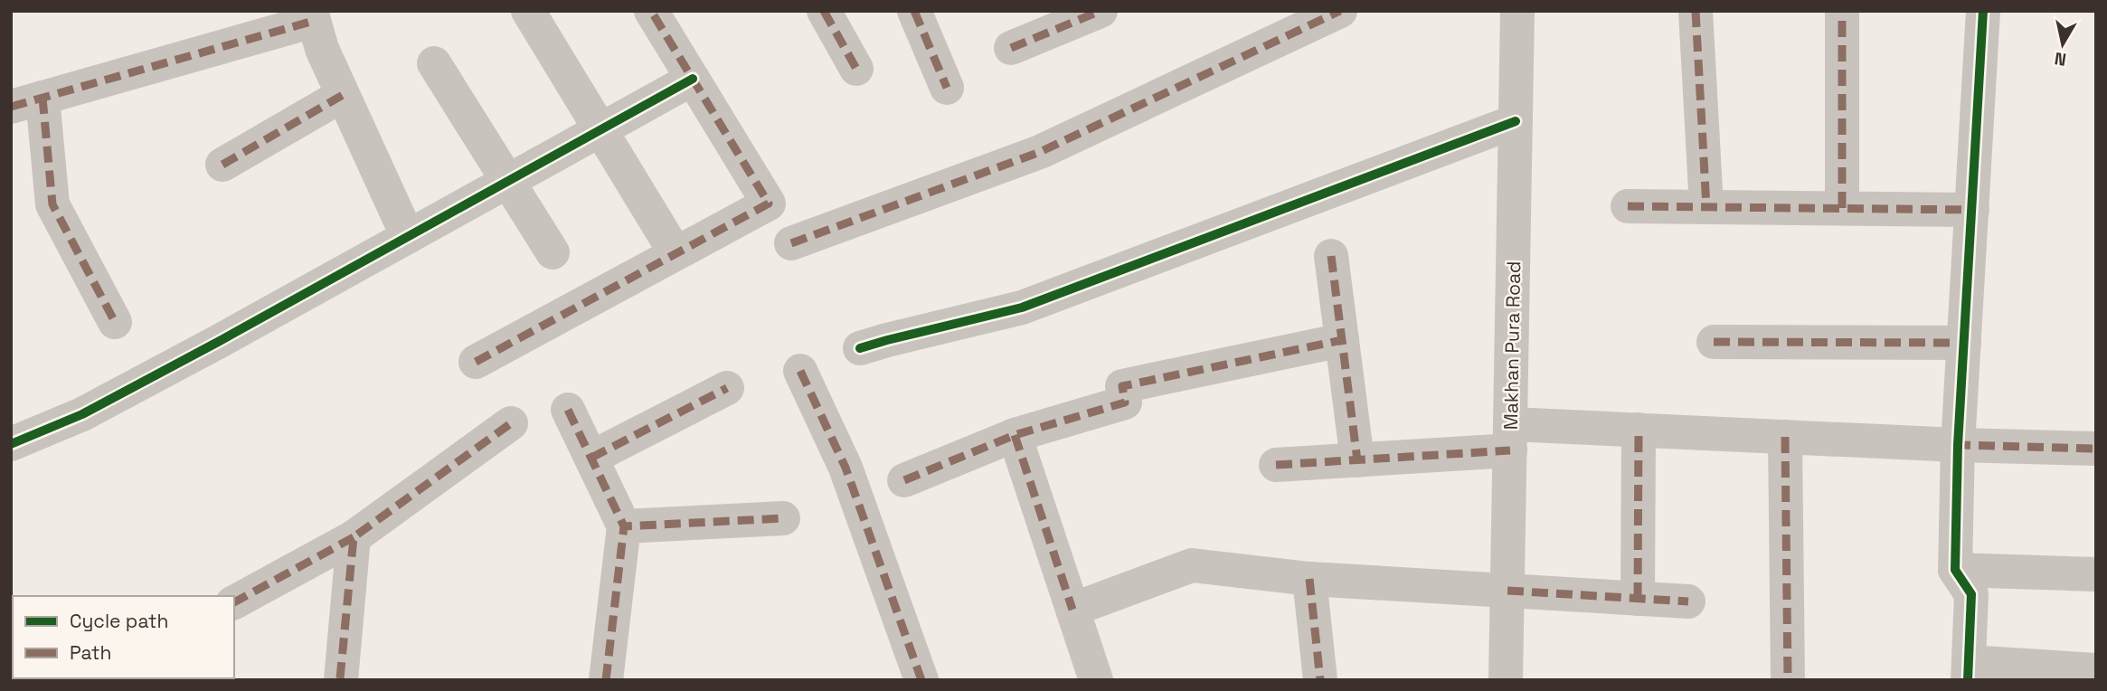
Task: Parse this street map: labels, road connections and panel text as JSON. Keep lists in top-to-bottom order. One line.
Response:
{"streets":{"street":["Makhan Pura Road"]},"legend":["Cycle path","Path"],"north":"bottom"}
